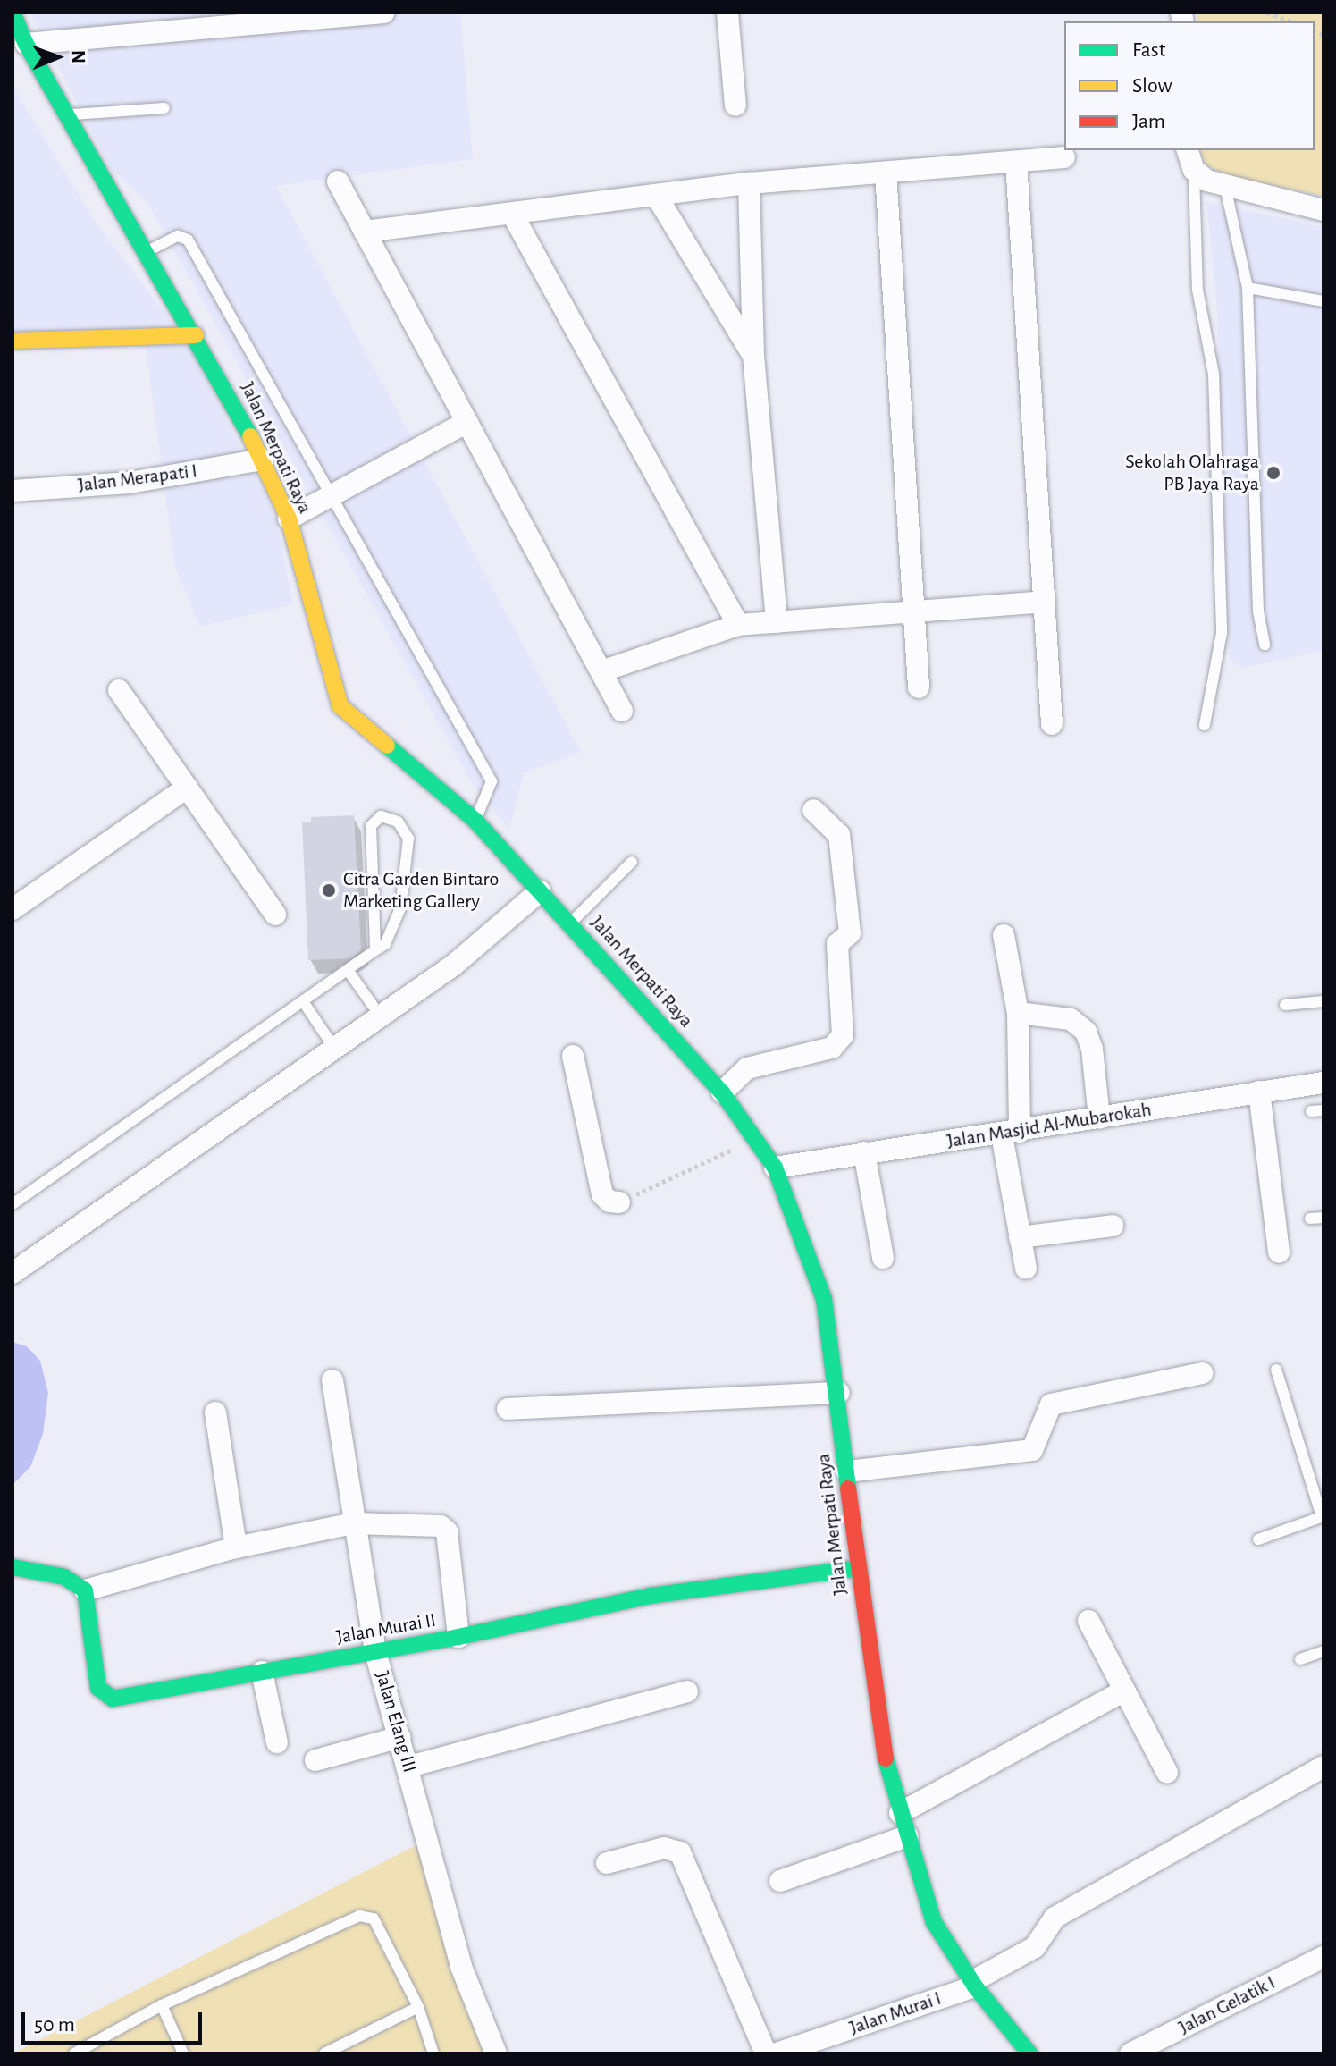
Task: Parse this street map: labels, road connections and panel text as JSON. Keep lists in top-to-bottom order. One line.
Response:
{"streets":{"main road":["Jalan Merpati Raya","Jalan Murai II"],"street":["Jalan Merapati I","Jalan Masjid Al-Mubarokah","Jalan Elang III","Jalan Gelatik I","Jalan Murai I"]},"crossings":[["Jalan Merpati Raya","Jalan Merapati I"],["Jalan Merpati Raya","Jalan Masjid Al-Mubarokah"],["Jalan Merpati Raya","Jalan Murai II"],["Jalan Merpati Raya","Jalan Murai I"],["Jalan Murai II","Jalan Elang III"]],"places":["Sekolah Olahraga PB Jaya Raya","Citra Garden Bintaro Marketing Gallery"],"legend":["Fast","Slow","Jam"],"scale_bar":"50 m","north":"right"}
